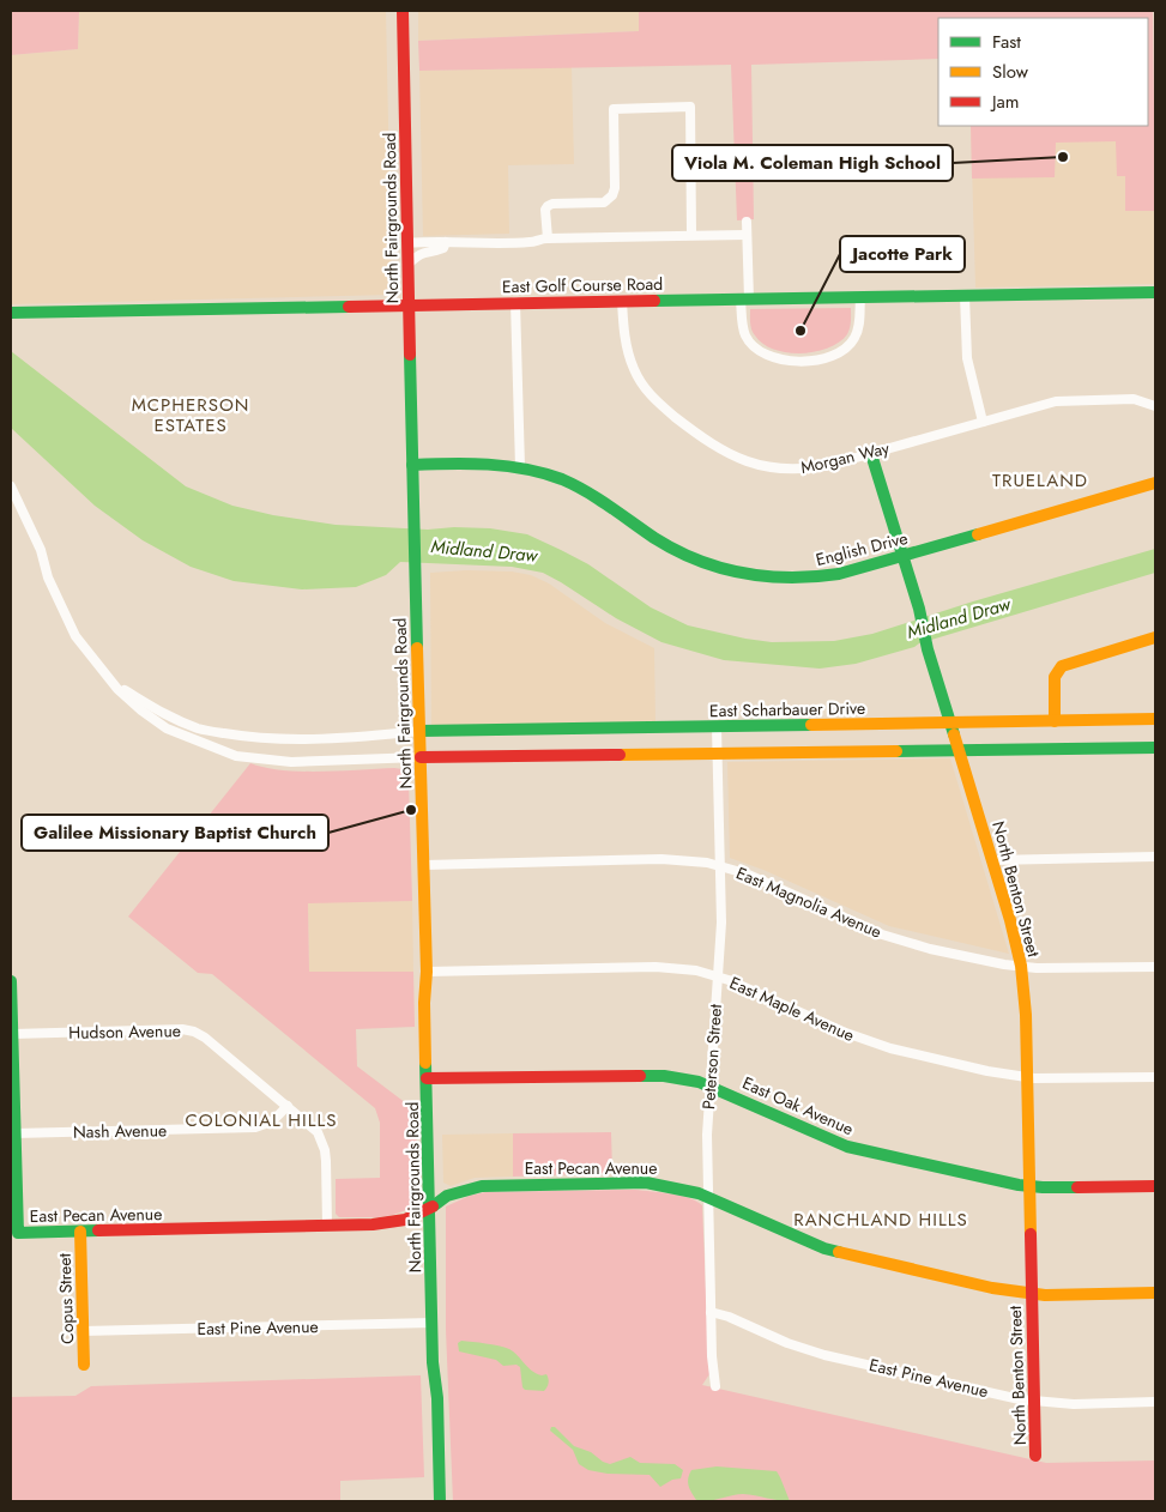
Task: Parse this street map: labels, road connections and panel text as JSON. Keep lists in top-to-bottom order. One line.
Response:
{"streets":{"street":["North Fairgrounds Road","East Golf Course Road","Morgan Way","English Drive","East Scharbauer Drive","North Benton Street","East Magnolia Avenue","East Maple Avenue","Hudson Avenue","Peterson Street","East Oak Avenue","Nash Avenue","East Pecan Avenue","Copus Street","East Pine Avenue"]},"crossings":[["North Fairgrounds Road","East Golf Course Road"],["North Fairgrounds Road","English Drive"],["North Fairgrounds Road","East Scharbauer Drive"],["North Fairgrounds Road","East Magnolia Avenue"],["North Fairgrounds Road","East Maple Avenue"],["North Fairgrounds Road","East Oak Avenue"],["North Fairgrounds Road","East Pecan Avenue"],["North Fairgrounds Road","East Pine Avenue"],["East Golf Course Road","Morgan Way"],["Morgan Way","North Benton Street"],["English Drive","North Benton Street"],["East Scharbauer Drive","North Benton Street"],["East Scharbauer Drive","Peterson Street"],["North Benton Street","East Magnolia Avenue"],["North Benton Street","East Maple Avenue"],["North Benton Street","East Oak Avenue"],["North Benton Street","East Pecan Avenue"],["North Benton Street","East Pine Avenue"],["East Magnolia Avenue","Peterson Street"],["East Maple Avenue","Peterson Street"],["Hudson Avenue","Nash Avenue"],["Hudson Avenue","East Pecan Avenue"],["Peterson Street","East Oak Avenue"],["Peterson Street","East Pecan Avenue"],["Peterson Street","East Pine Avenue"],["Nash Avenue","East Pecan Avenue"],["East Pecan Avenue","Copus Street"],["Copus Street","East Pine Avenue"]],"districts":["MCPHERSON ESTATES","TRUELAND","COLONIAL HILLS","RANCHLAND HILLS"],"water":["Midland Draw"],"places":["Viola M. Coleman High School","Jacotte Park","Galilee Missionary Baptist Church"],"legend":["Fast","Slow","Jam"]}
